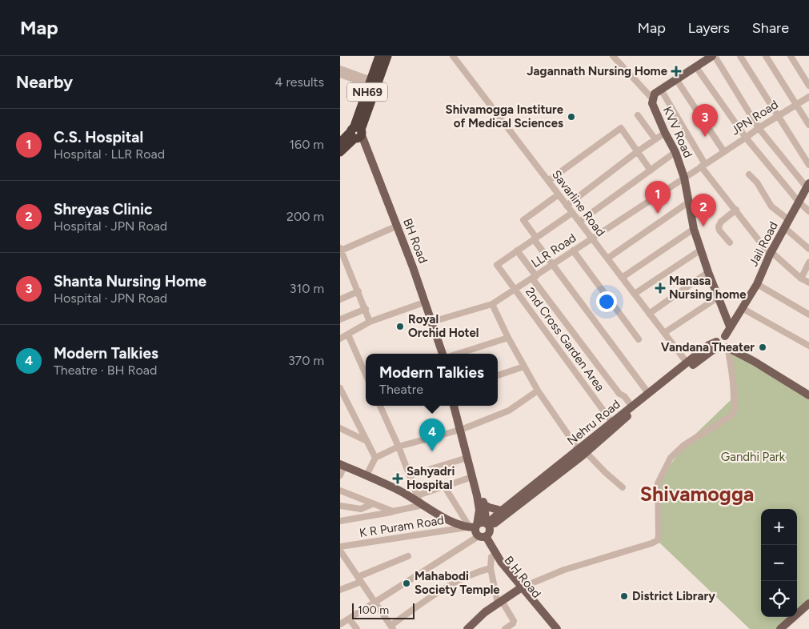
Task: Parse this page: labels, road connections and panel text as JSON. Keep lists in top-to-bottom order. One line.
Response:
{"streets":{"highway":["NH69"],"main road":["KVV Road","BH Road","Jail Road","Nehru Road","B H Road"],"street":["JPN Road","Savarline Road","LLR Road","2nd Cross Garden Area","K R Puram Road"]},"crossings":[["NH69","BH Road"],["JPN Road","KVV Road"],["JPN Road","LLR Road"],["KVV Road","LLR Road"],["Savarline Road","LLR Road"],["Savarline Road","Nehru Road"],["BH Road","LLR Road"],["Jail Road","Nehru Road"],["LLR Road","2nd Cross Garden Area"],["2nd Cross Garden Area","Nehru Road"]],"districts":["Shivamogga"],"parks":["Gandhi Park"],"places":{"health":["Jagannath Nursing Home","Manasa Nursing home","Sahyadri Hospital"],"other":["Shivamogga Institure of Medical Sciences","Royal Orchid Hotel","Vandana Theater","Mahabodi Society Temple","District Library"]},"scale_bar":"100 m","page":{"header":"Map","nav":["Map","Layers","Share"],"heading":["Nearby","4 results"],"pins":["3","1","2","4"],"list":[{"mark":"1","name":"C.S. Hospital","note":"Hospital · LLR Road","value":"160 m"},{"mark":"2","name":"Shreyas Clinic","note":"Hospital · JPN Road","value":"200 m"},{"mark":"3","name":"Shanta Nursing Home","note":"Hospital · JPN Road","value":"310 m"},{"mark":"4","name":"Modern Talkies","note":"Theatre · BH Road","value":"370 m"}],"popup":["Modern Talkies","Theatre"],"map_buttons":["+","−"],"scale":"100 m"}}
